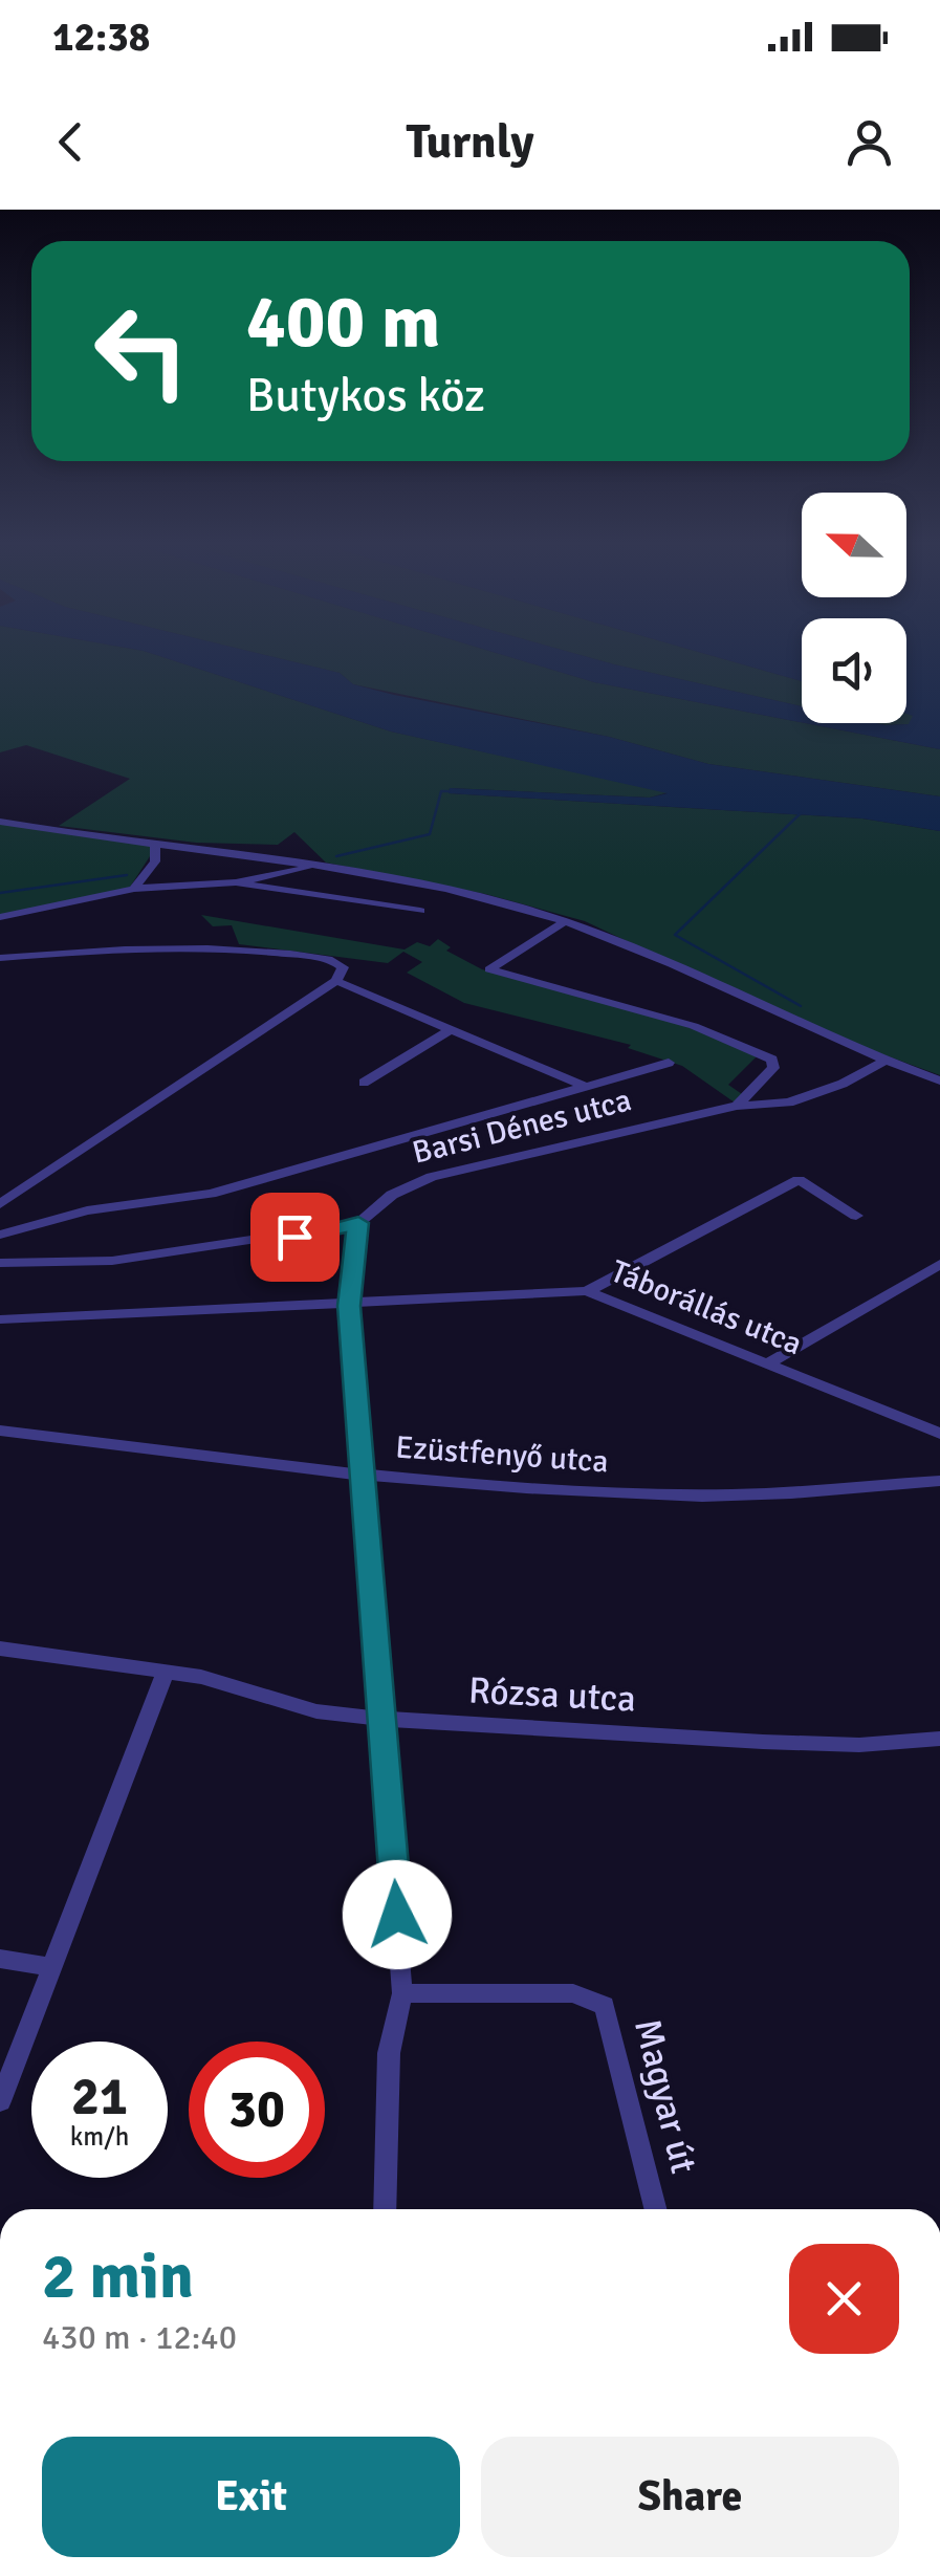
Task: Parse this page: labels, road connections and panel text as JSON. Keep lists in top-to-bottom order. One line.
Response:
{"streets":{"street":["Barsi Dénes utca","Táborállás utca","Ezüstfenyő utca","Rózsa utca","Magyar út"]},"north":"left","page":{"status":"12:38","header":"Turnly","turn":["400 m","Butykos köz"],"speed":"21 km/h","limit":"30","heading":["2 min","430 m · 12:40"],"buttons":["Exit","Share"]}}
